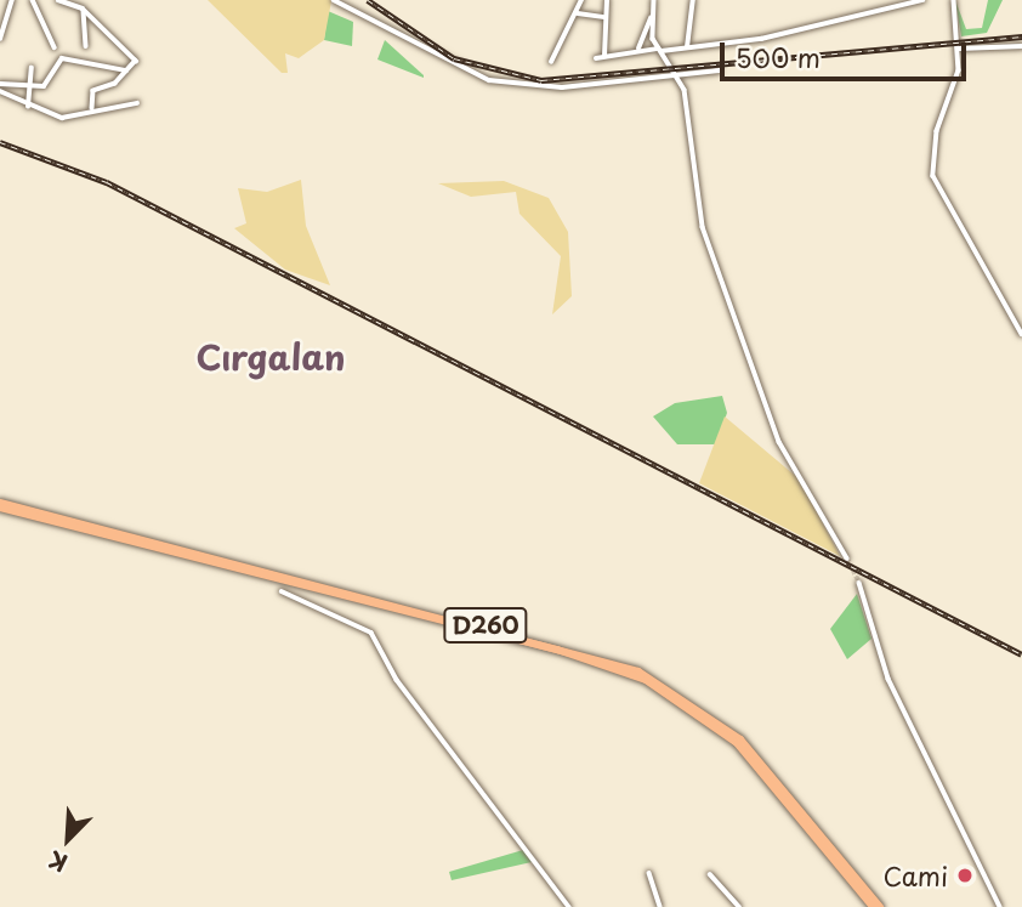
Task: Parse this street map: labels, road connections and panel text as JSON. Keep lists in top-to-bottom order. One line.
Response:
{"streets":{"highway":["D260"]},"districts":["Cırgalan"],"places":["Cami"],"scale_bar":"500 m","north":"bottom left"}
